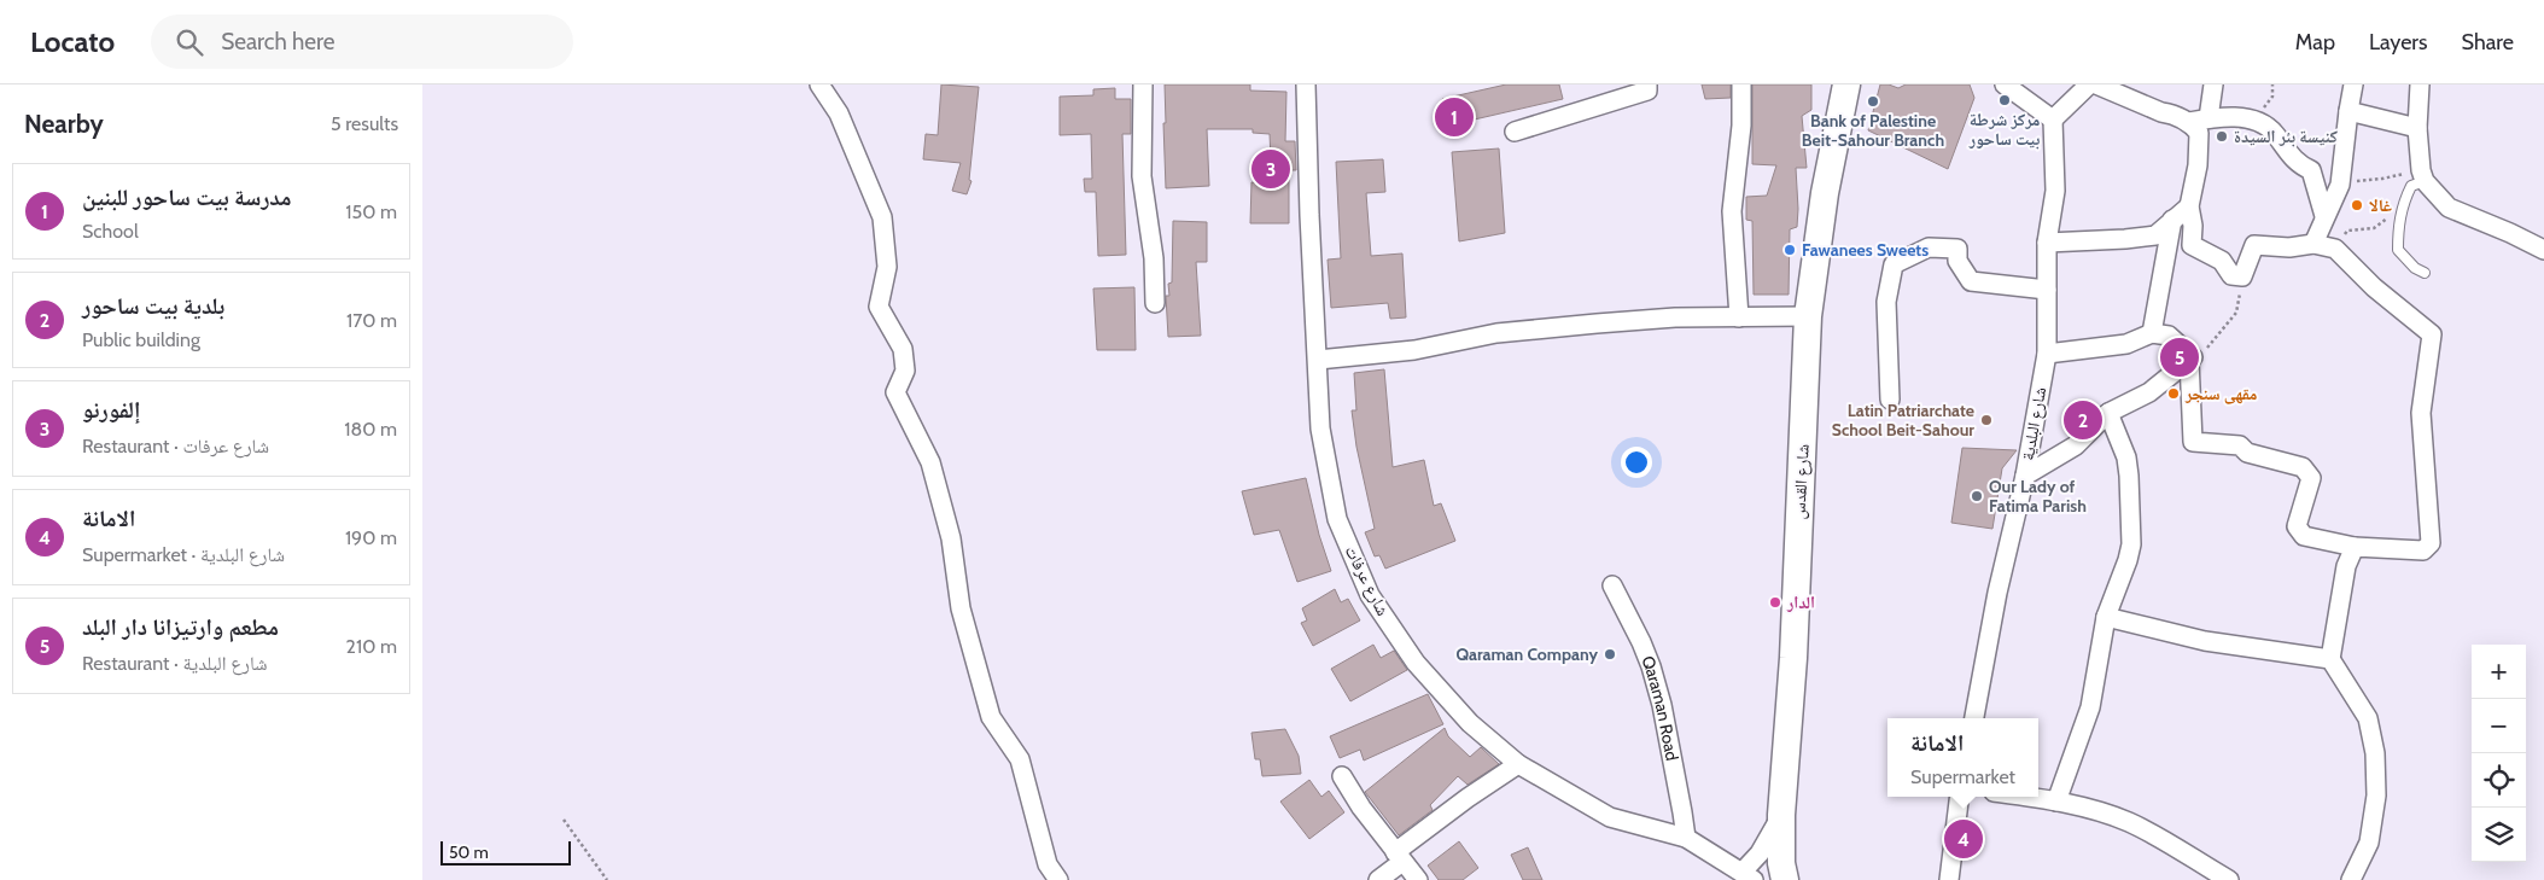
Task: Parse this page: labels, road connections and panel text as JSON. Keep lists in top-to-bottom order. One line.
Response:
{"streets":{"main road":["شارع القدس"],"street":["شارع البلدية","شارع عرفات","Qaraman Road"]},"crossings":[["شارع عرفات","Qaraman Road"]],"places":["مركز شرطة بيت ساحور","Bank of Palestine Beit-Sahour Branch","كنيسة بئر السيدة","غالا","Fawanees Sweets","مقهى سنجر","Latin Patriarchate School Beit-Sahour","Our Lady of Fatima Parish","الدار","Qaraman Company"],"scale_bar":"50 m","page":{"header":"Locato","search":"Search here","nav":["Map","Layers","Share"],"heading":["Nearby","5 results"],"pins":["1","3","5","2","4"],"list":[{"mark":"1","name":"مدرسة بيت ساحور للبنين","note":"School","value":"150 m"},{"mark":"2","name":"بلدية بيت ساحور","note":"Public building","value":"170 m"},{"mark":"3","name":"إلفورنو","note":"Restaurant · شارع عرفات","value":"180 m"},{"mark":"4","name":"الامانة","note":"Supermarket · شارع البلدية","value":"190 m"},{"mark":"5","name":"مطعم وارتيزانا دار البلد","note":"Restaurant · شارع البلدية","value":"210 m"}],"map_buttons":["+","−"],"popup":["الامانة","Supermarket"],"scale":"50 m"}}
